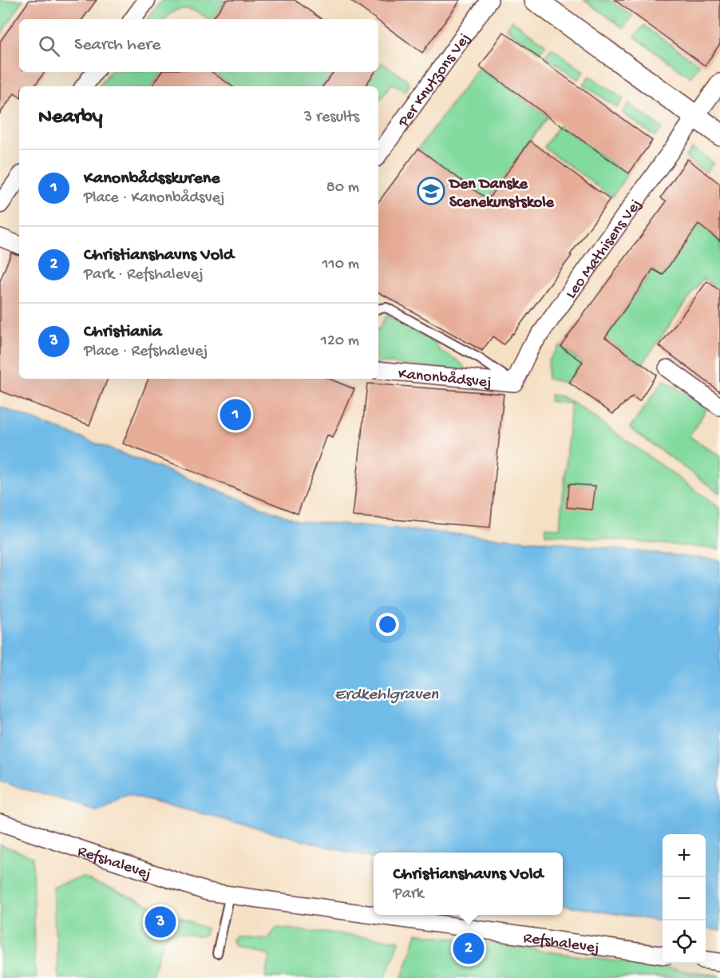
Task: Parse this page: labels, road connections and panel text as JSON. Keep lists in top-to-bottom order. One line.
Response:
{"streets":{"street":["Per Knutzons Vej","Leo Mathisens Vej","Kanonbådsvej","Refshalevej"]},"crossings":[["Leo Mathisens Vej","Kanonbådsvej"]],"water":["Erdkehlgraven"],"places":{"school or university":["Den Danske Scenekunstskole"]},"page":{"search":"Search here","heading":["Nearby","3 results"],"list":[{"mark":"1","name":"Kanonbådsskurene","note":"Place · Kanonbådsvej","value":"80 m"},{"mark":"2","name":"Christianshavns Vold","note":"Park · Refshalevej","value":"110 m"},{"mark":"3","name":"Christiania","note":"Place · Refshalevej","value":"120 m"}],"pins":["1","3","2"],"map_buttons":["+","−"],"popup":["Christianshavns Vold","Park"]}}
